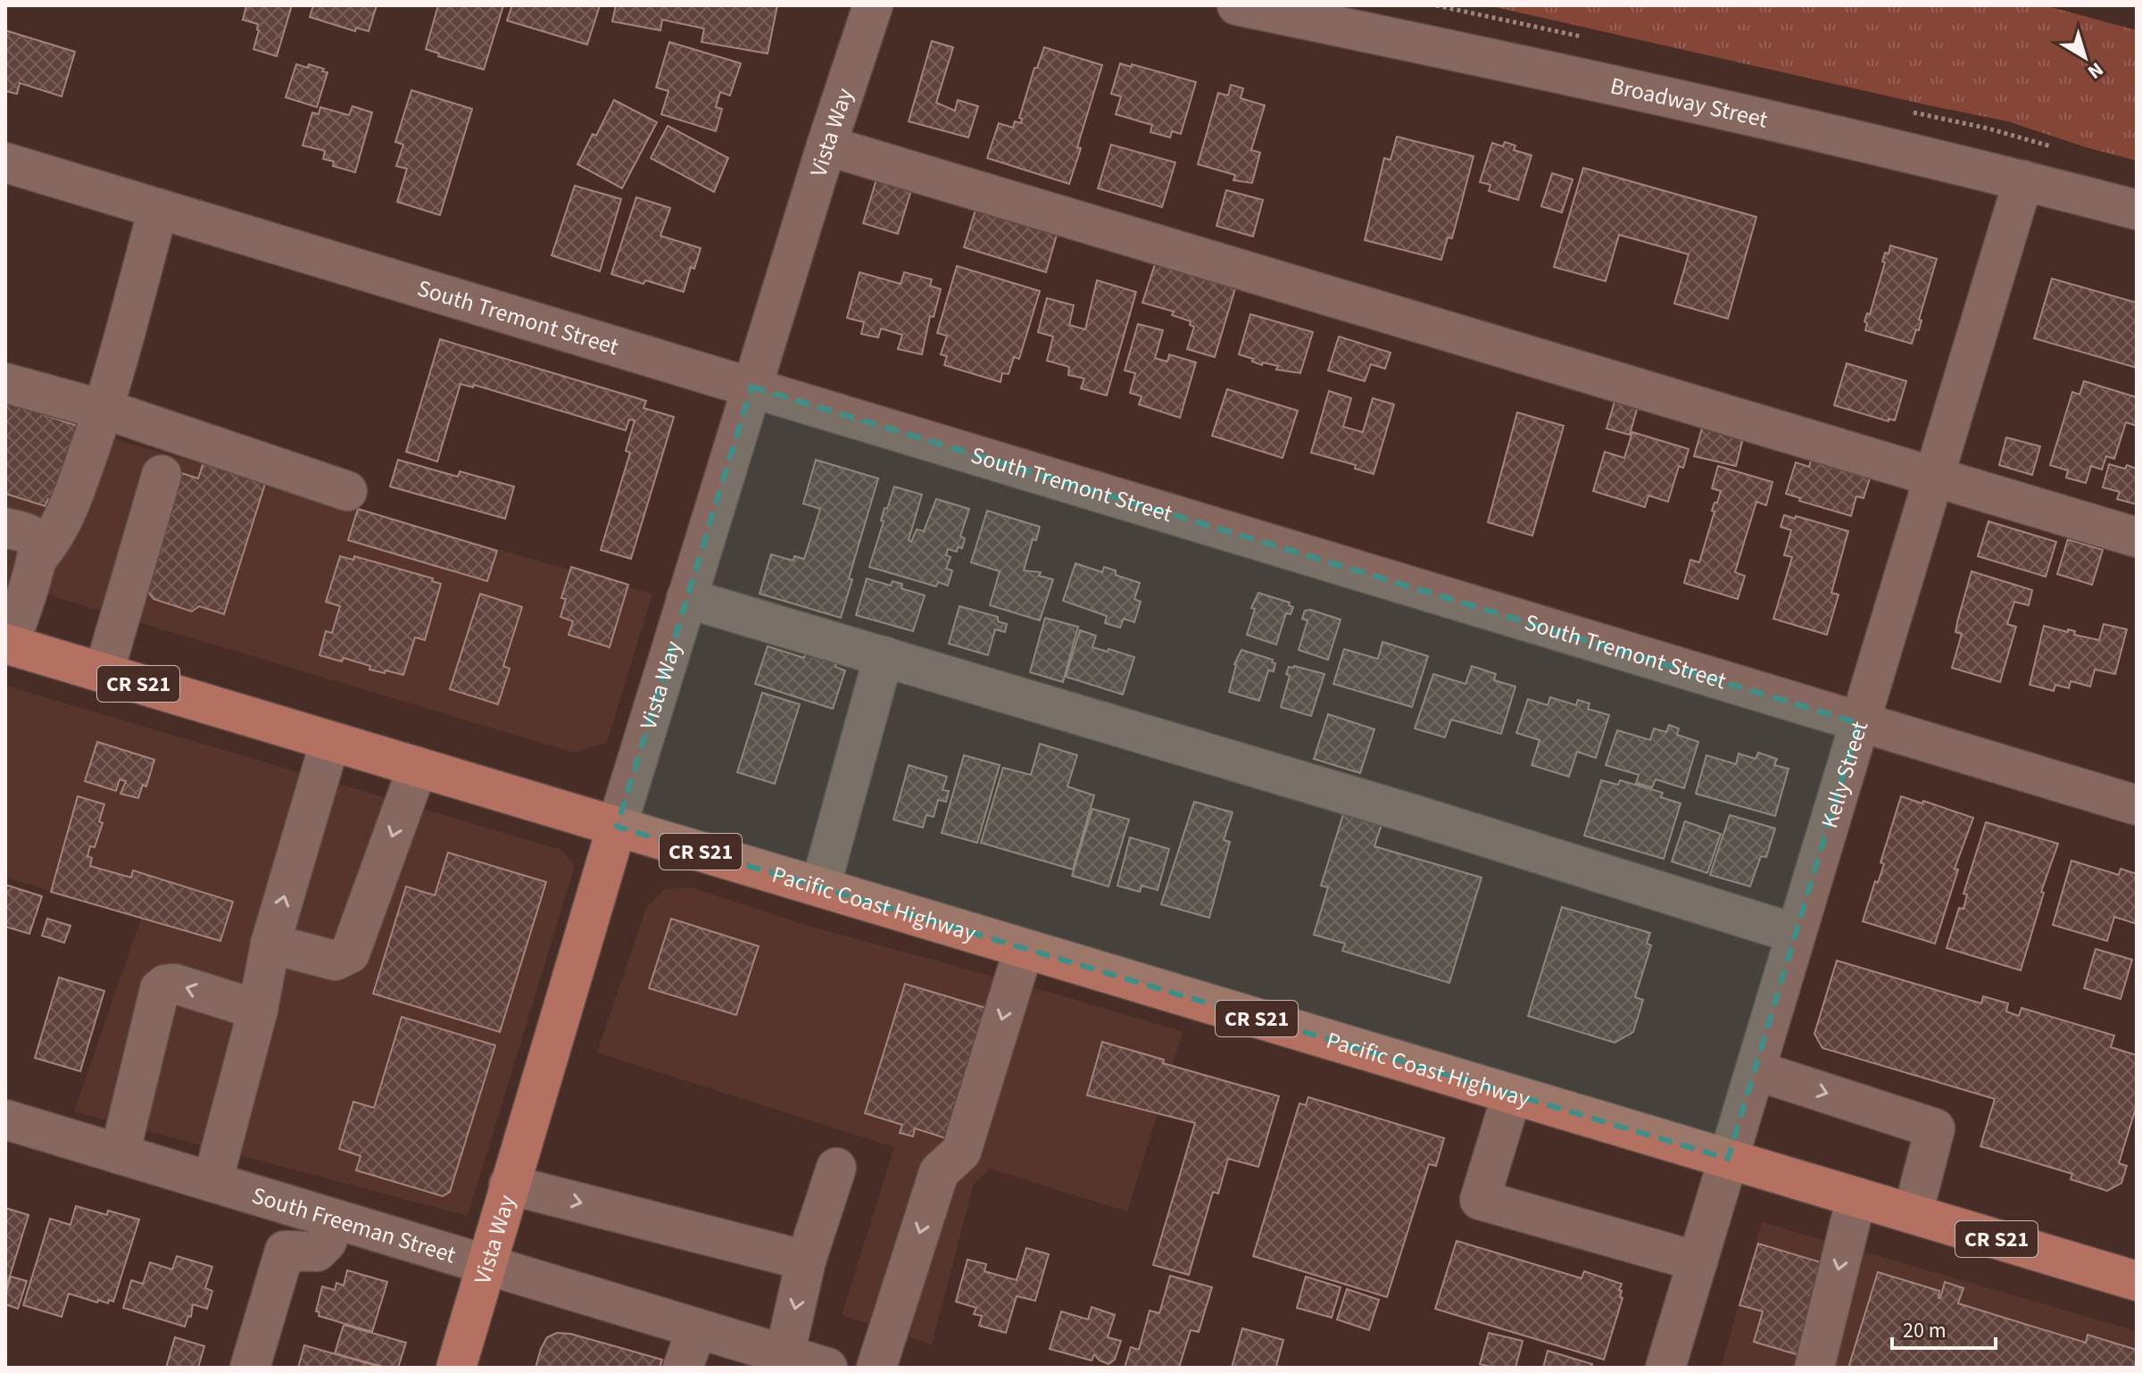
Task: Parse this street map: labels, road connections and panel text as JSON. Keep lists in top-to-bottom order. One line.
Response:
{"streets":{"main road":["Vista Way","CR S21","Pacific Coast Highway"],"street":["Broadway Street","South Tremont Street","Kelly Street","South Freeman Street"]},"crossings":[["Broadway Street","Kelly Street"],["Vista Way","South Tremont Street"],["Vista Way","Pacific Coast Highway"],["Vista Way","South Freeman Street"],["South Tremont Street","Kelly Street"],["Kelly Street","Pacific Coast Highway"]],"scale_bar":"20 m","north":"bottom right"}
